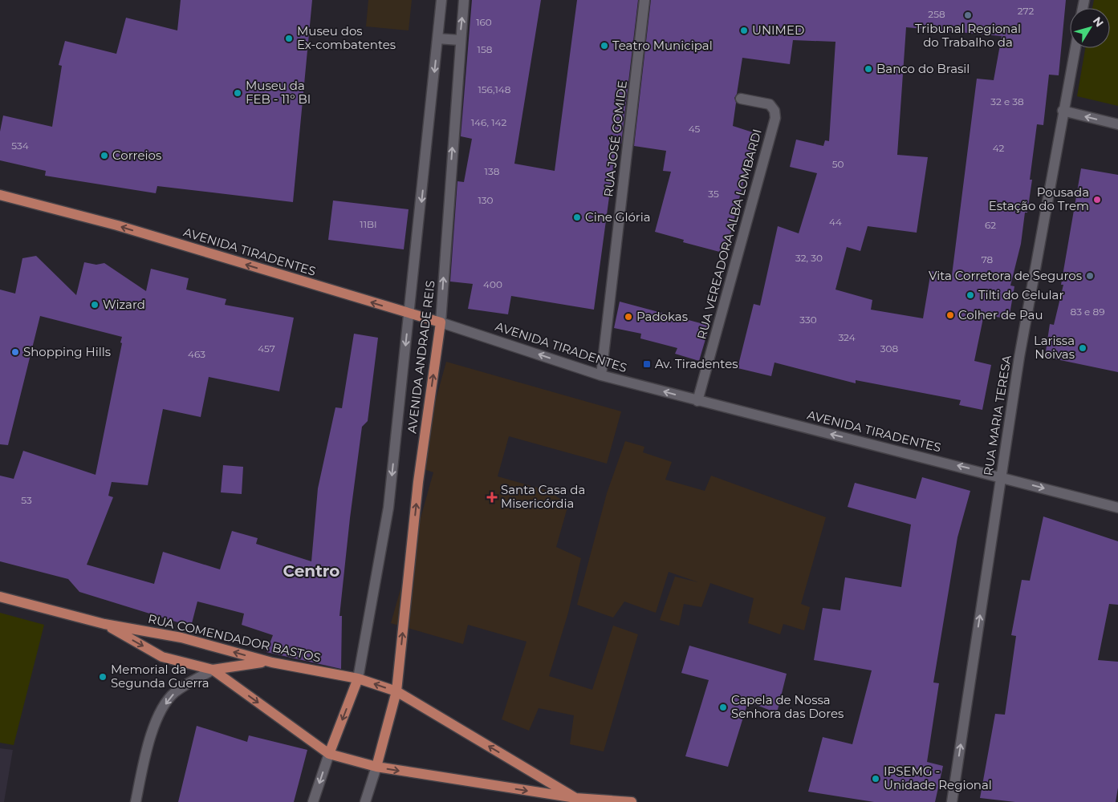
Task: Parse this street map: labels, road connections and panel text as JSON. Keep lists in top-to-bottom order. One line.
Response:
{"streets":{"main road":["AVENIDA TIRADENTES","AVENIDA ANDRADE REIS","RUA COMENDADOR BASTOS"],"street":["RUA JOSÉ GOMIDE","RUA VEREADORA ALBA LOMBARDI","RUA MARIA TERESA"]},"crossings":[["RUA JOSÉ GOMIDE","AVENIDA TIRADENTES"],["RUA VEREADORA ALBA LOMBARDI","AVENIDA TIRADENTES"],["AVENIDA TIRADENTES","AVENIDA ANDRADE REIS"],["AVENIDA TIRADENTES","RUA MARIA TERESA"],["AVENIDA ANDRADE REIS","RUA COMENDADOR BASTOS"]],"one_way":["RUA MARIA TERESA"],"districts":["Centro"],"places":{"other":["Tribunal Regional do Trabalho da","UNIMED","Museu dos Ex-combatentes","Teatro Municipal","Banco do Brasil","Museu da FEB - 11° BI","Correios","Pousada Estação do Trem","Cine Glória","Vita Corretora de Seguros","Tilti do Celular","Wizard","Colher de Pau","Padokas","Larissa Noivas","Shopping Hills","Memorial da Segunda Guerra","Capela de Nossa Senhora das Dores","IPSEMG - Unidade Regional"],"transit":["Av. Tiradentes"],"health":["Santa Casa da Misericórdia"]},"house_numbers":["272","258","160","158","156,148","32 e 38","146, 142","45","534","42","50","138","35","130","44","11BI","62","32, 30","78","400","83 e 89","330","324","457","308","463","53"],"north":"top right"}
